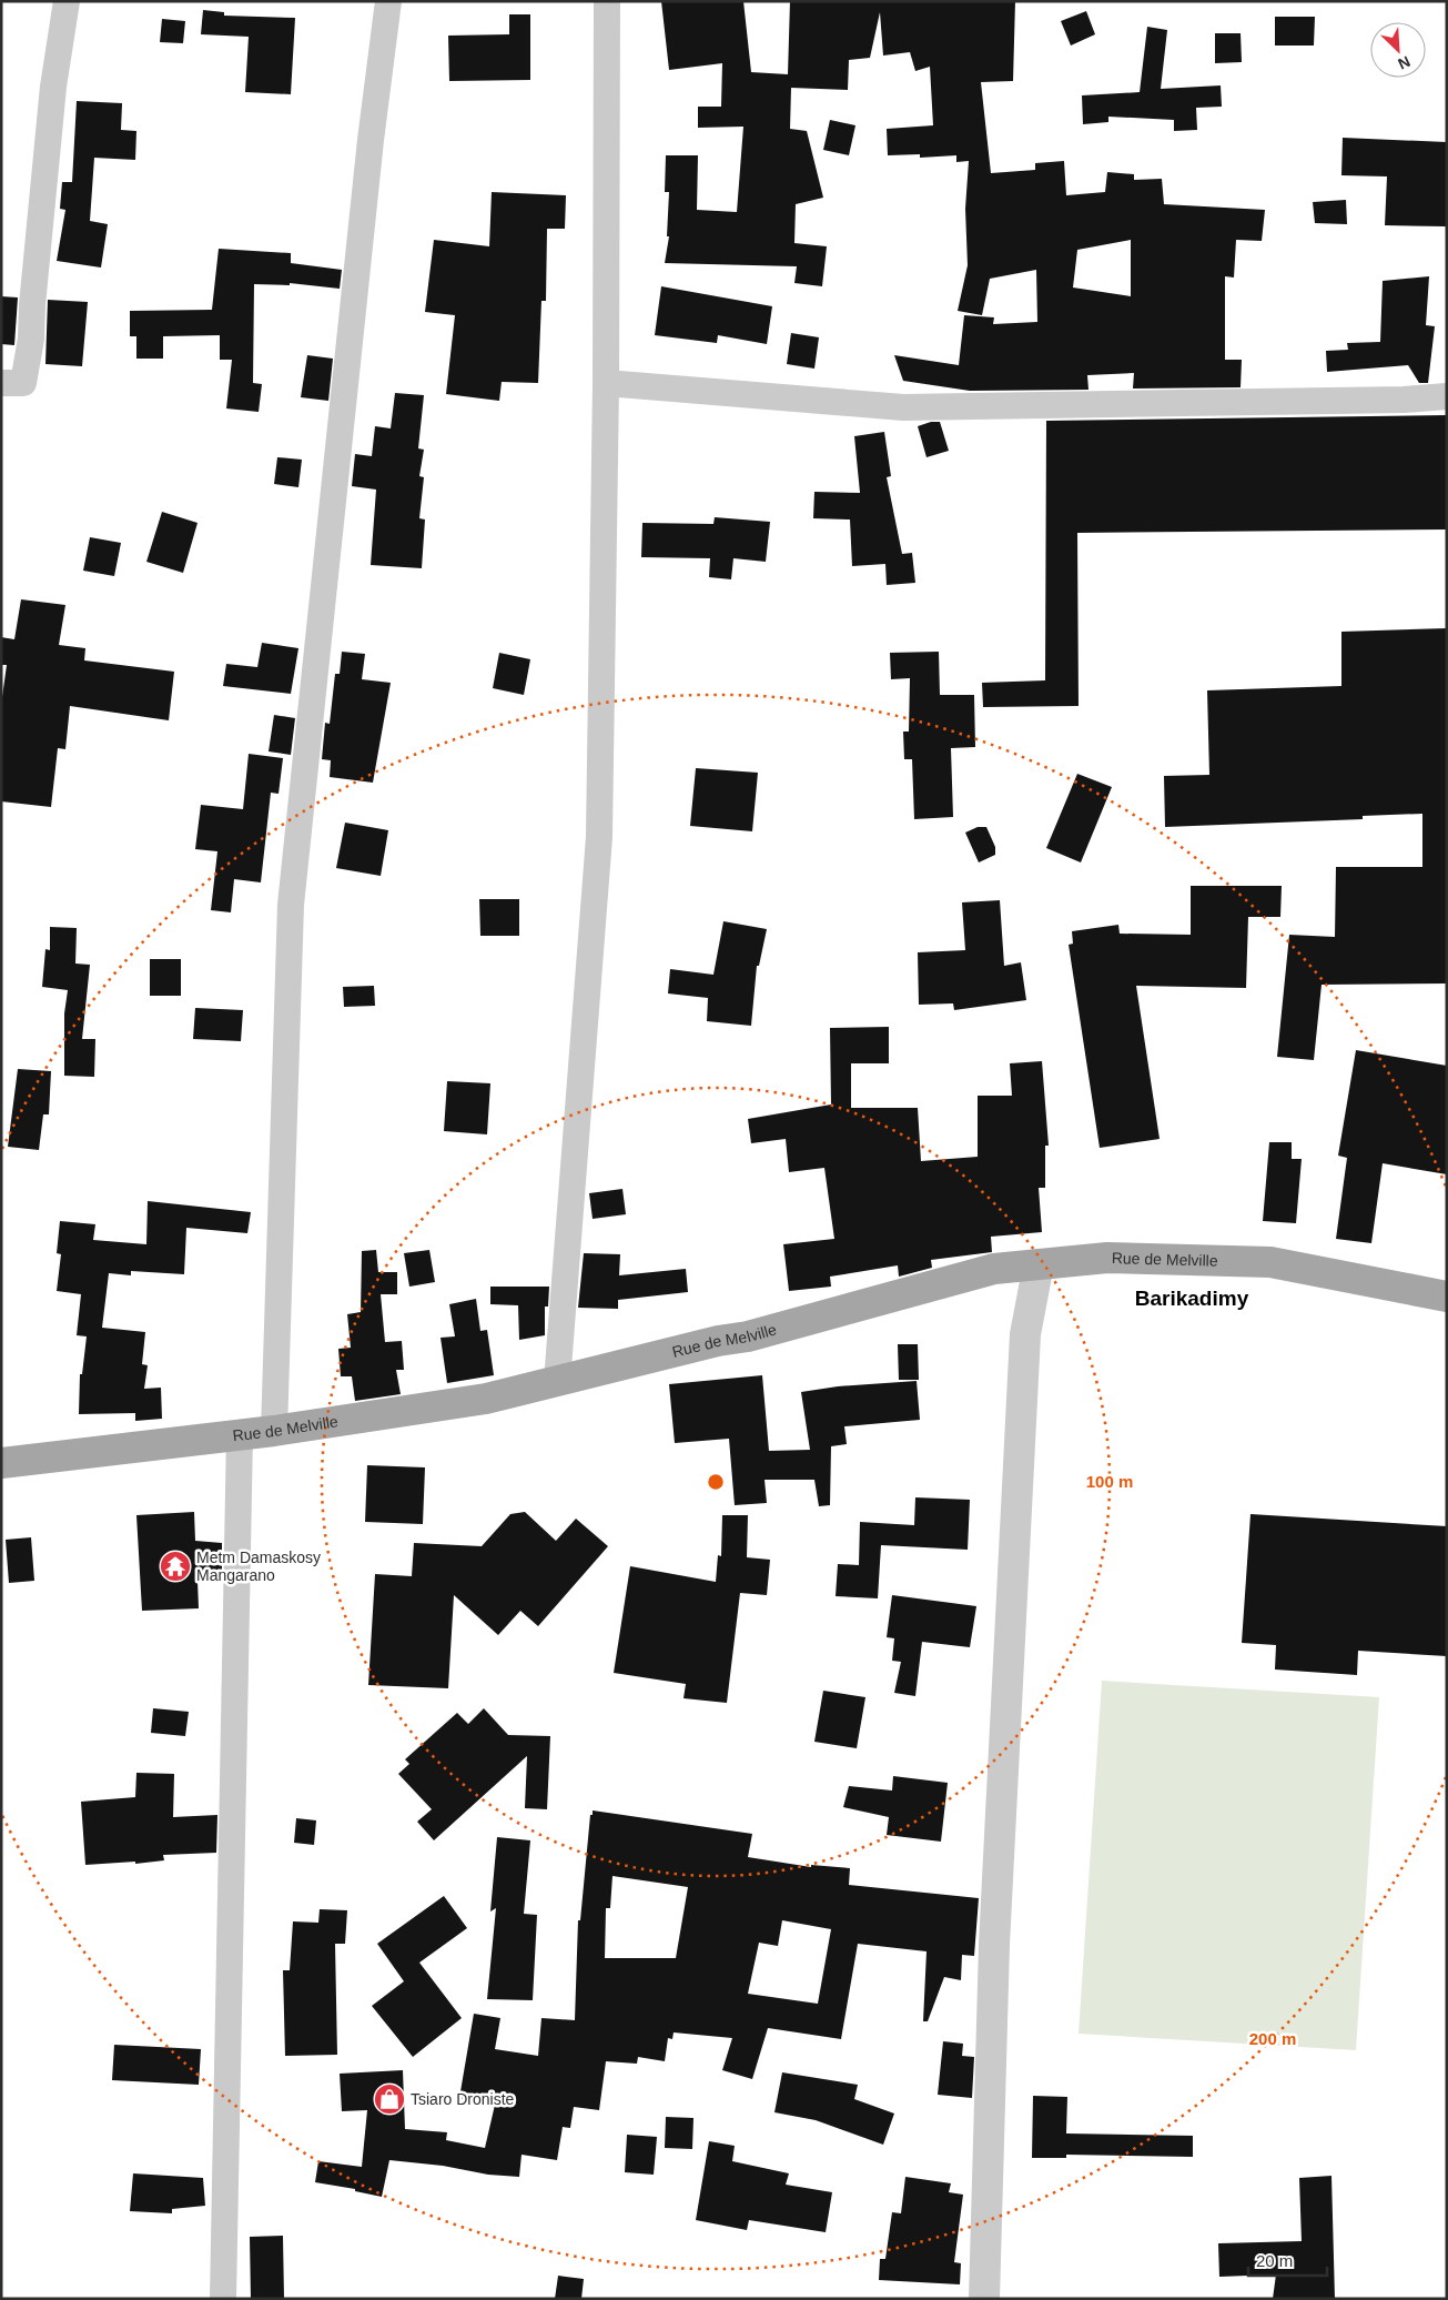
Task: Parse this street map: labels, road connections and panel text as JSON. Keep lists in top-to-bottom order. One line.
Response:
{"streets":{"main road":["Rue de Melville"]},"districts":["Barikadimy"],"places":{"temple":["Metm Damaskosy Mangarano"],"shop":["Tsiaro Droniste"]},"scale_bar":"20 m","north":"bottom right","rings":["100 m","200 m"]}
